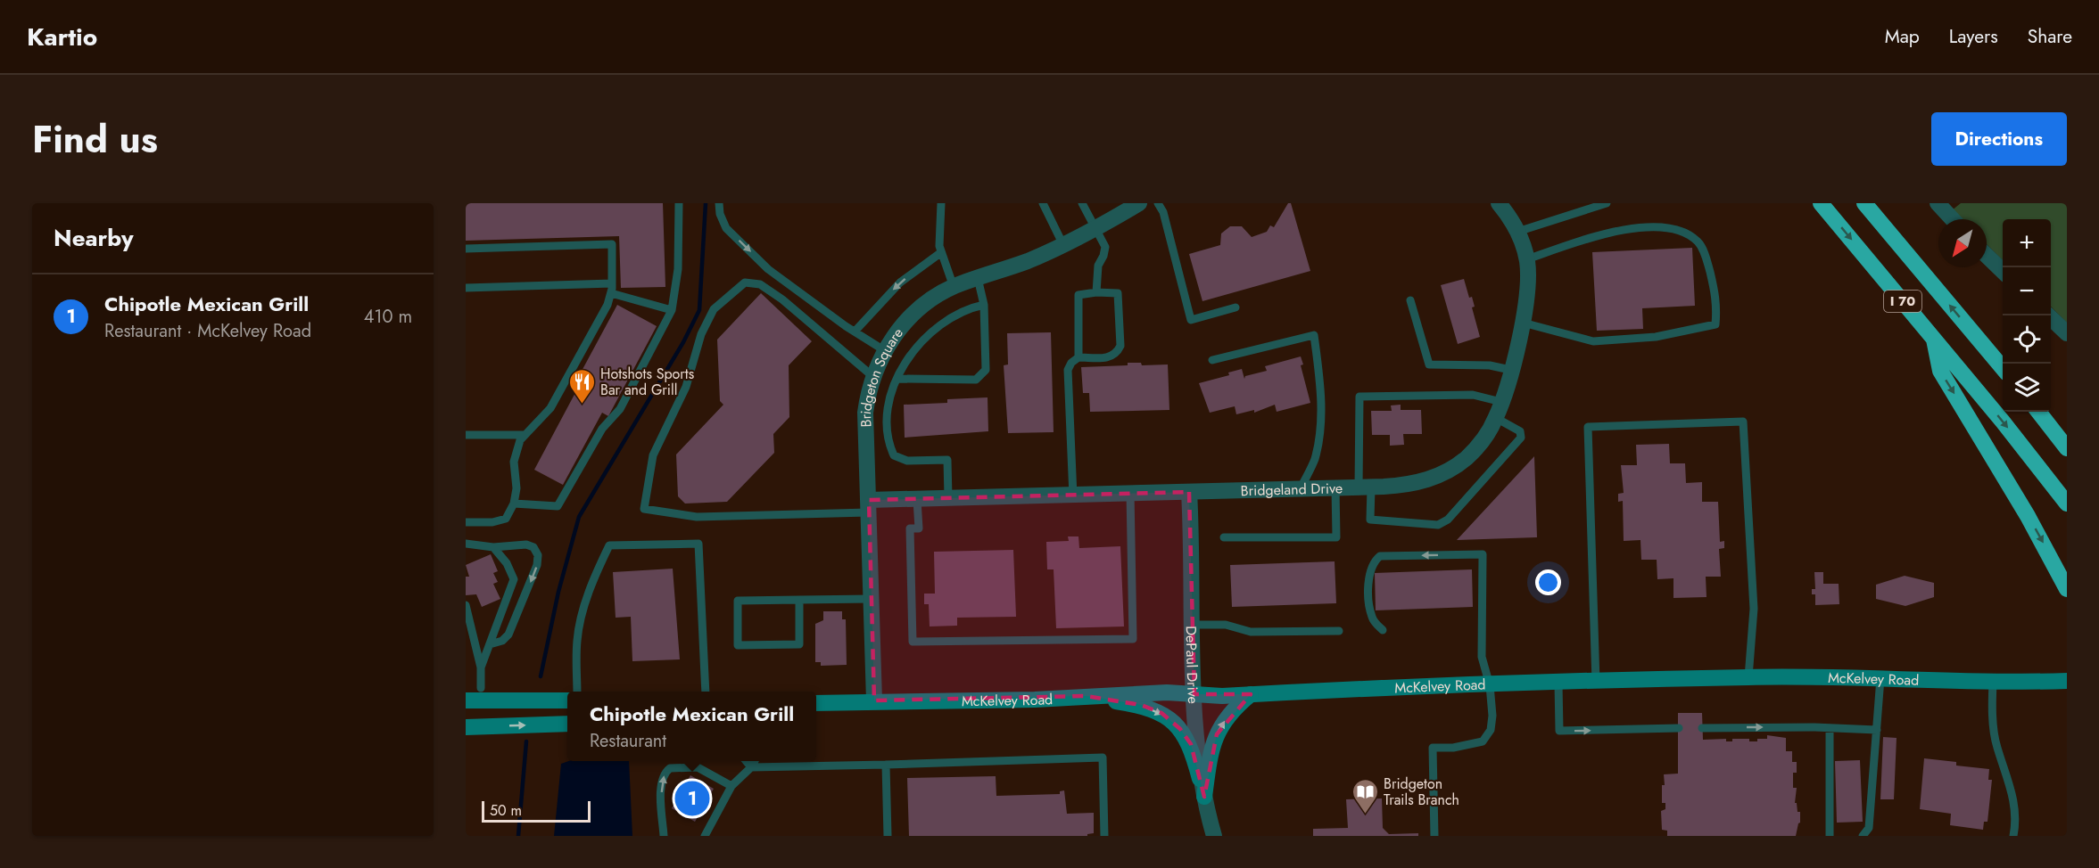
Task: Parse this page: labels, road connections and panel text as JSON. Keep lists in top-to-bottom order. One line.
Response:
{"streets":{"highway":["I 70"],"street":["Bridgeton Square","Bridgeland Drive","DePaul Drive","McKelvey Road"]},"crossings":[["Bridgeton Square","Bridgeland Drive"],["Bridgeton Square","McKelvey Road"],["Bridgeland Drive","DePaul Drive"],["DePaul Drive","McKelvey Road"]],"places":{"restaurant":["Hotshots Sports Bar and Grill"],"library":["Bridgeton Trails Branch"]},"scale_bar":"50 m","north":"bottom left","page":{"header":"Kartio","nav":["Map","Layers","Share"],"title":"Find us","buttons":"Directions","heading":"Nearby","map_buttons":["+","−"],"list":[{"mark":"1","name":"Chipotle Mexican Grill","note":"Restaurant · McKelvey Road","value":"410 m"}],"popup":["Chipotle Mexican Grill","Restaurant"],"pins":"1","scale":"50 m"}}
